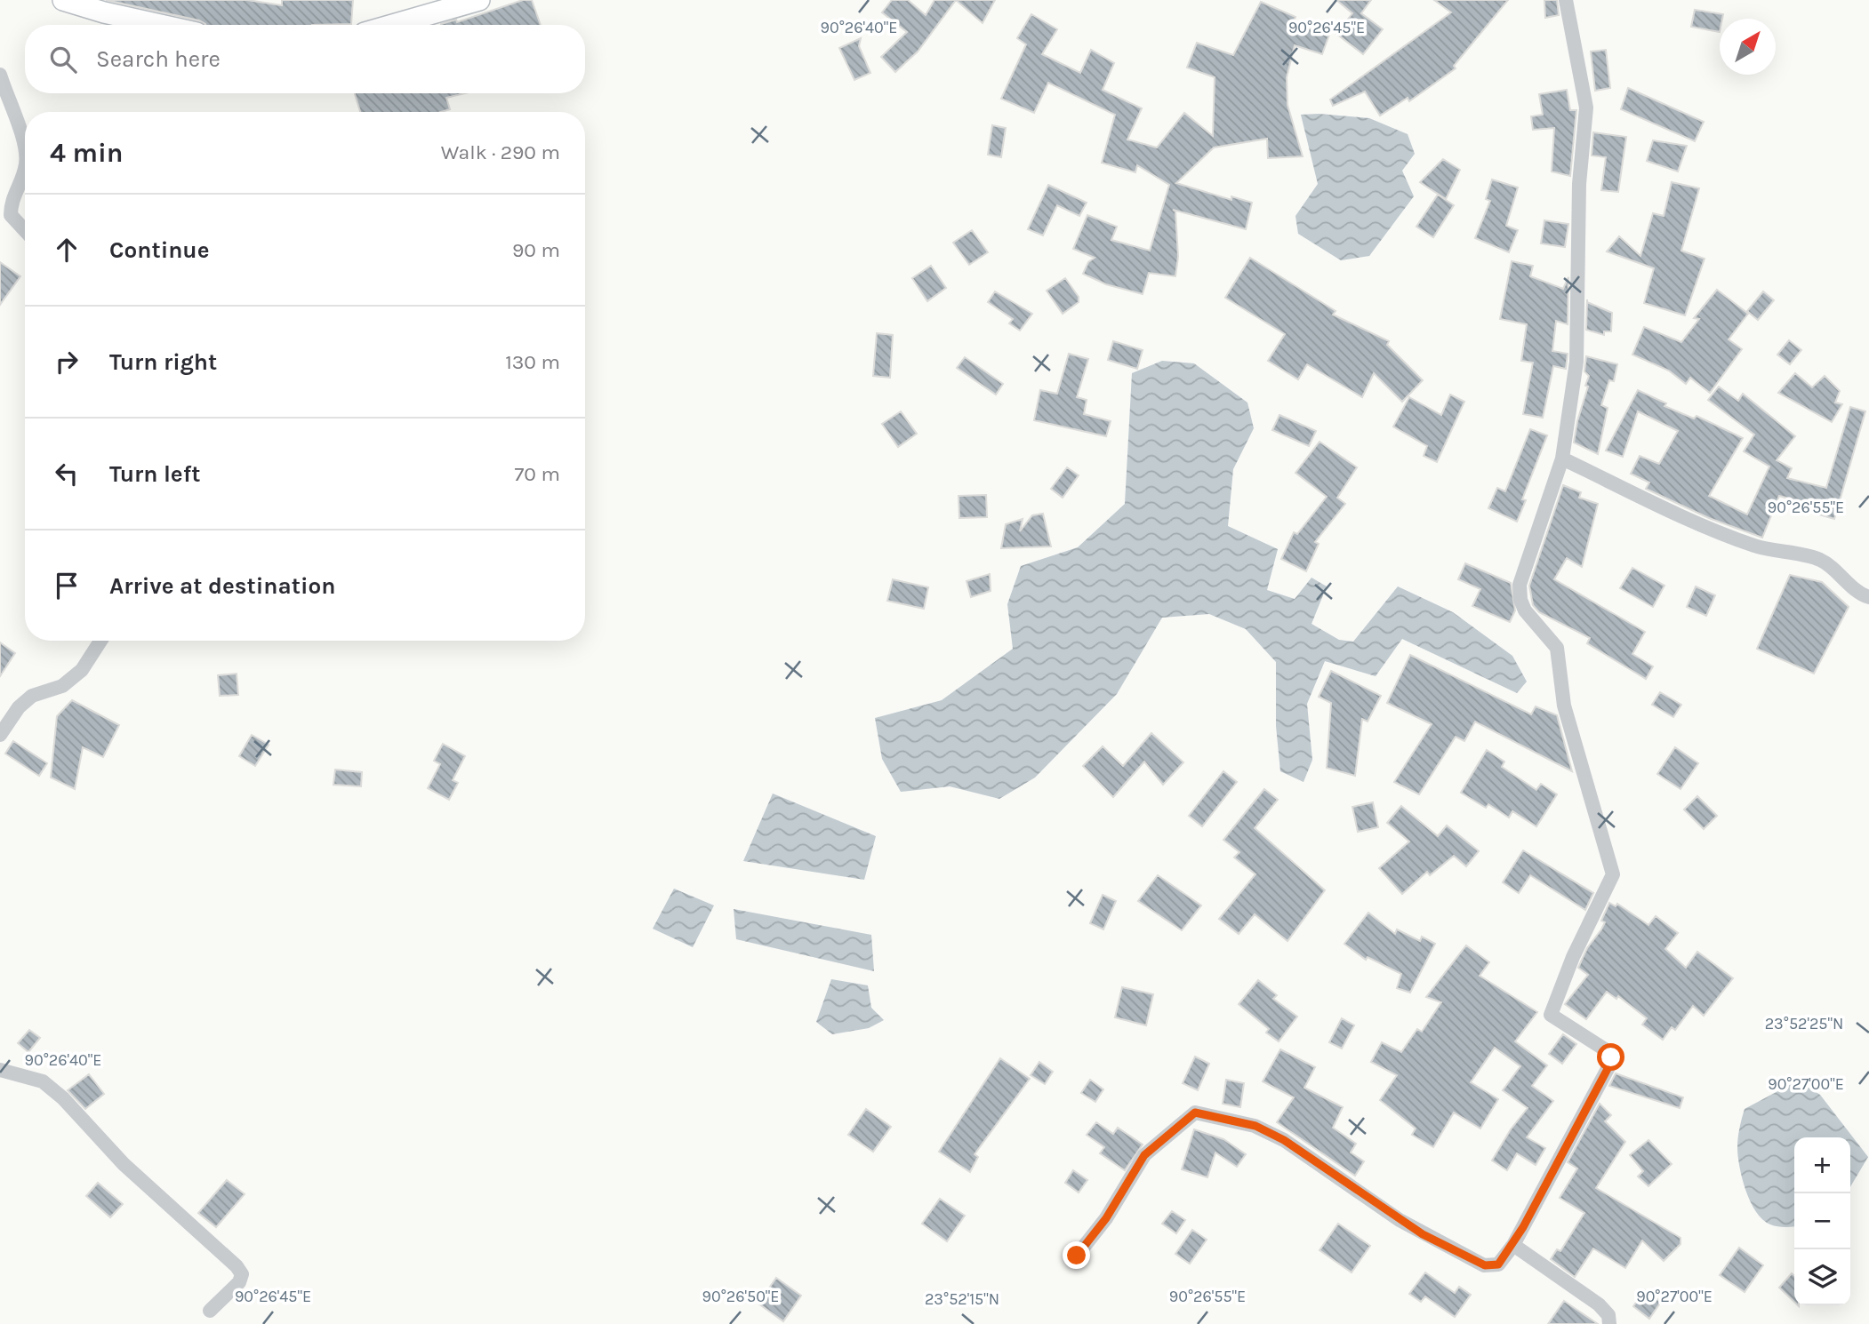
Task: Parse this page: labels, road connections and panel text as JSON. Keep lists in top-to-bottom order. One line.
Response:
{"north":"top right","page":{"search":"Search here","heading":["4 min","Walk · 290 m"],"list":[["Continue","90 m"],["Turn right","130 m"],["Turn left","70 m"],"Arrive at destination"],"map_buttons":["+","−"]},"coordinates":["90°26'45\"E","90°26'40\"E","90°26'55\"E","23°52'25\"N","90°27'00\"E","90°26'50\"E","23°52'15\"N"]}
